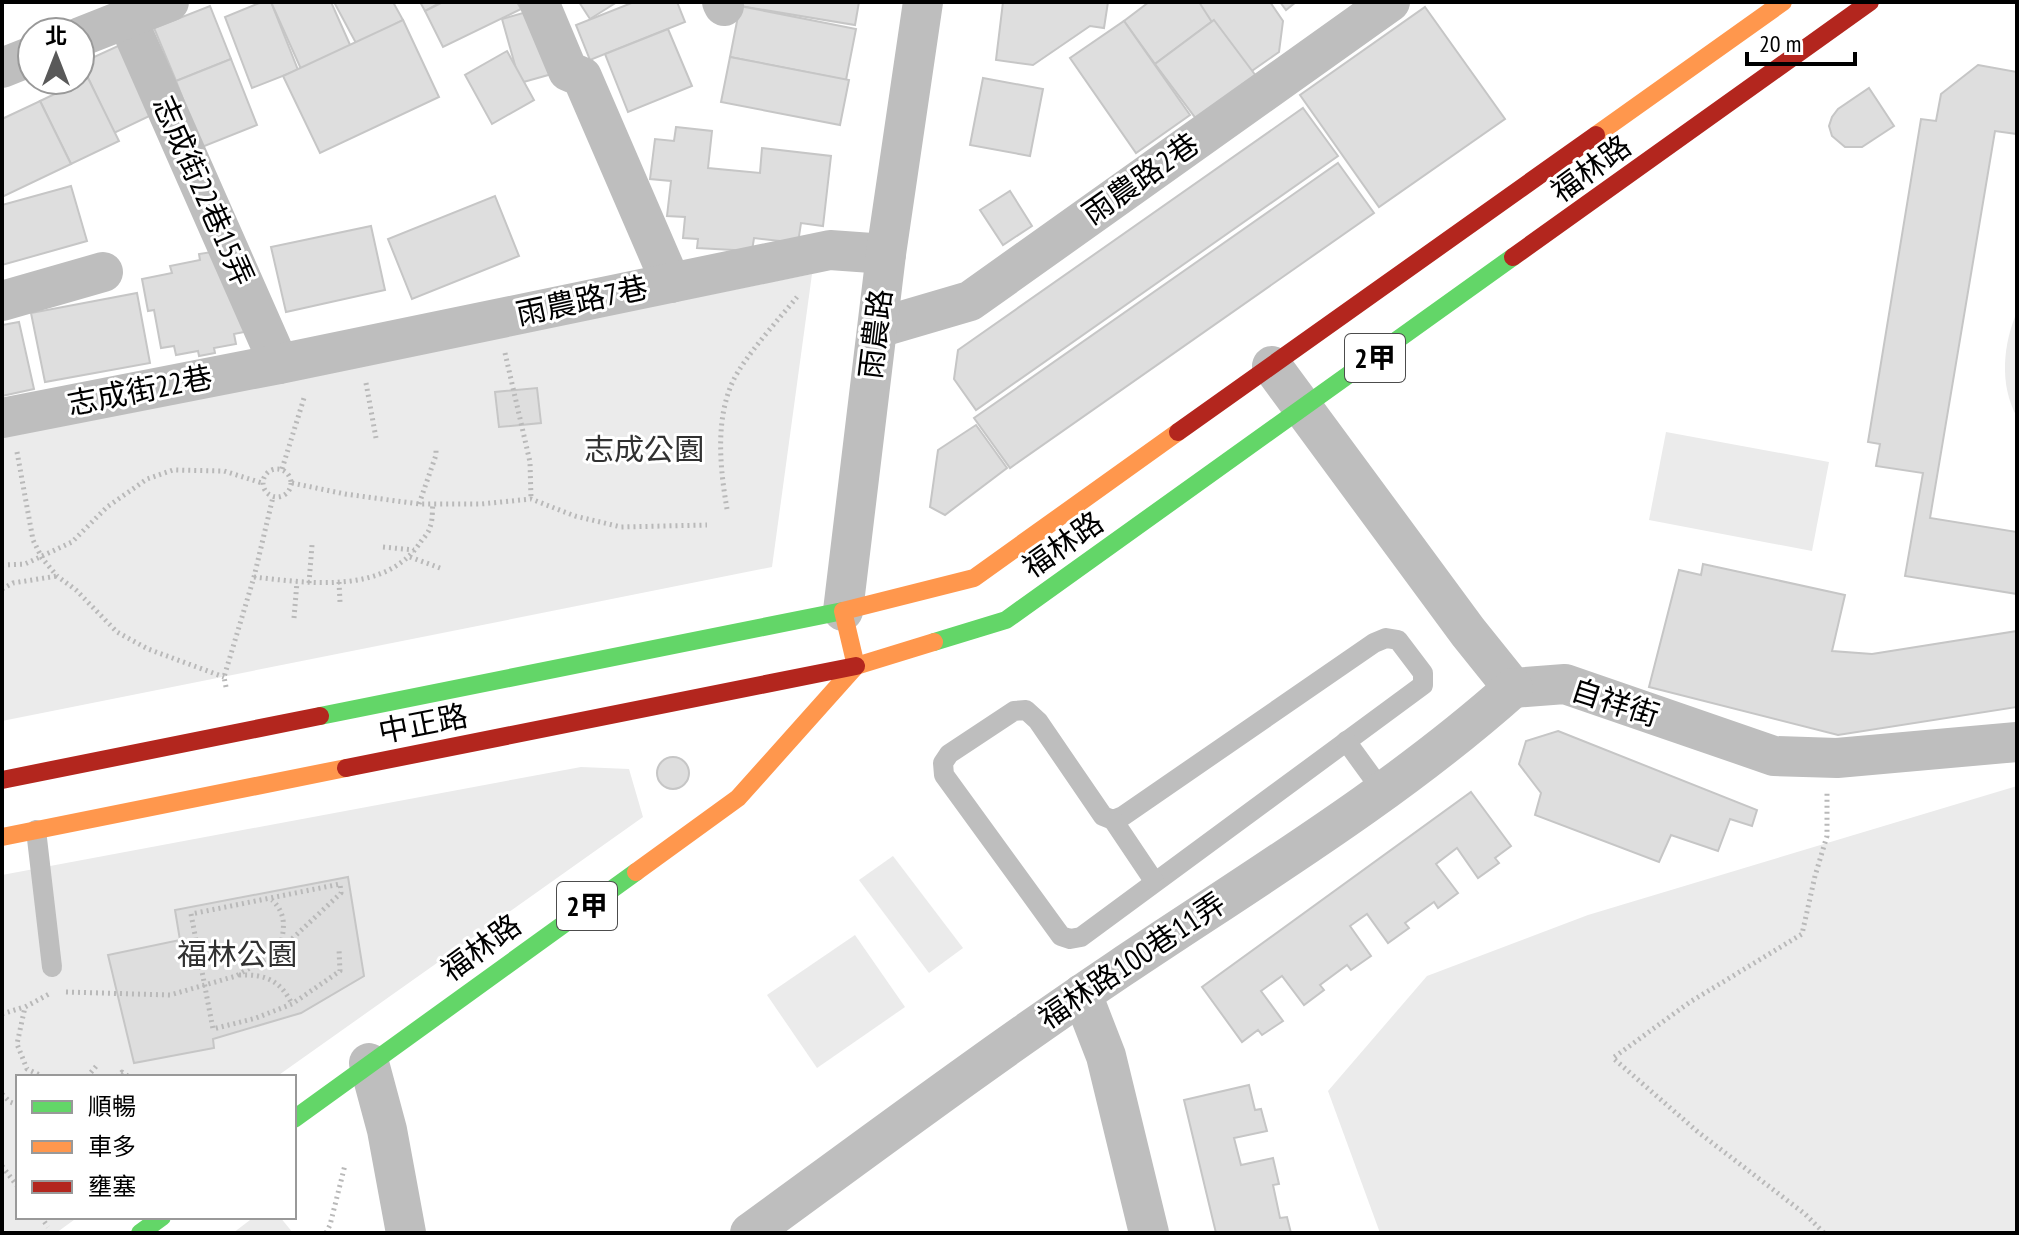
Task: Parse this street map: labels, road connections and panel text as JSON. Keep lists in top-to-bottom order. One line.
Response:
{"streets":{"main road":["福林路","雨農路","2甲","中正路"],"street":["雨農路2巷","志成街22巷15弄","雨農路7巷","志成街22巷","自祥街","福林路100巷11弄"]},"crossings":[["福林路","雨農路"],["福林路","中正路"],["雨農路2巷","雨農路"],["志成街22巷15弄","雨農路7巷"],["志成街22巷15弄","志成街22巷"],["雨農路7巷","雨農路"],["雨農路7巷","志成街22巷"],["雨農路","中正路"],["自祥街","福林路100巷11弄"]],"parks":["志成公園","福林公園"],"legend":["順暢","車多","壅塞"],"scale_bar":"20 m","north":"top"}
